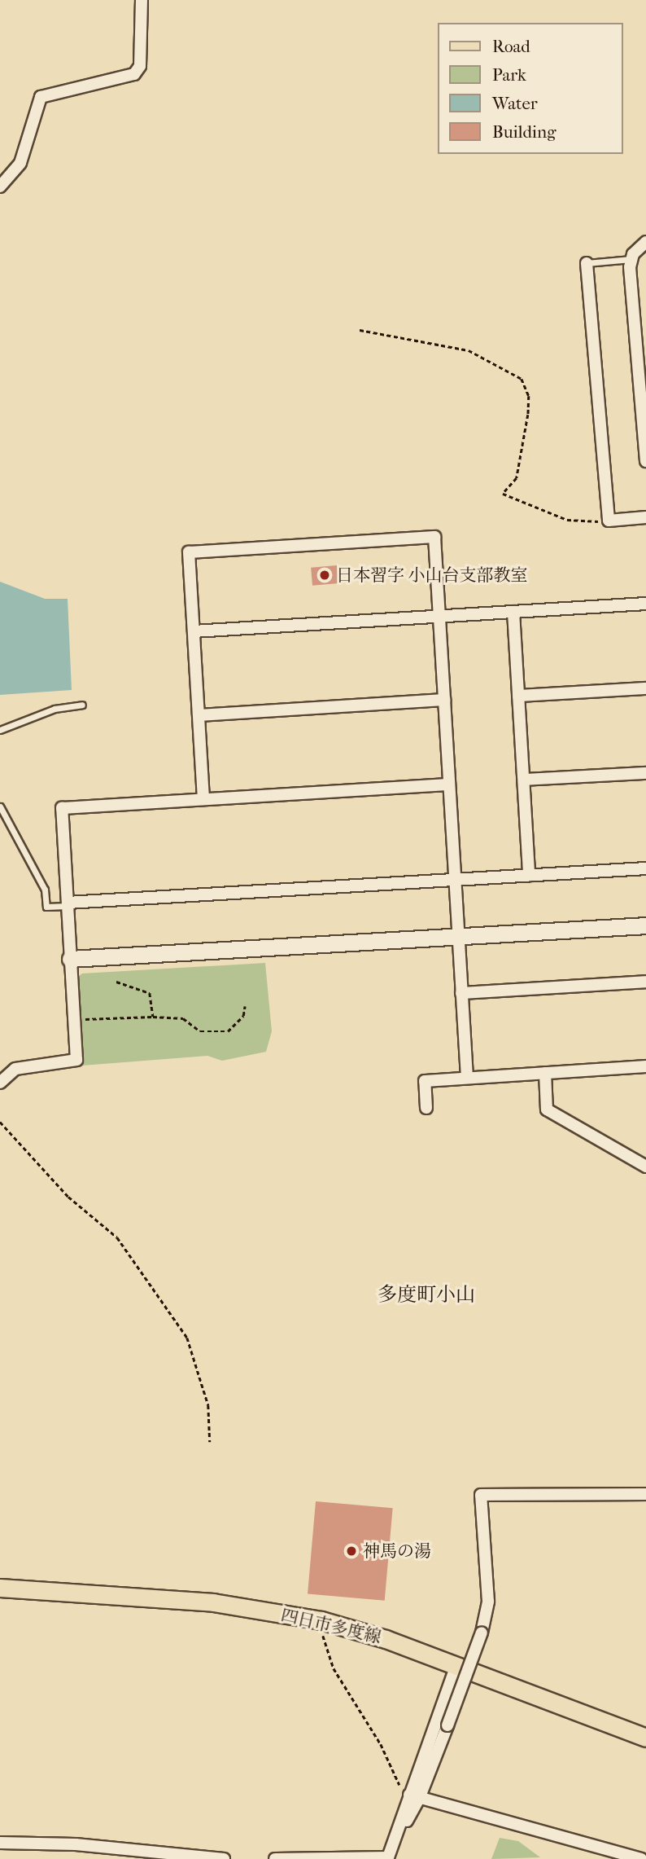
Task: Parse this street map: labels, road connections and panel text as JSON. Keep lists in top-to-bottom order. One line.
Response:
{"streets":{"main road":["四日市多度線"]},"districts":["多度町小山"],"places":["日本習字 小山台支部教室","神馬の湯"],"legend":["Road","Park","Water","Building"]}
